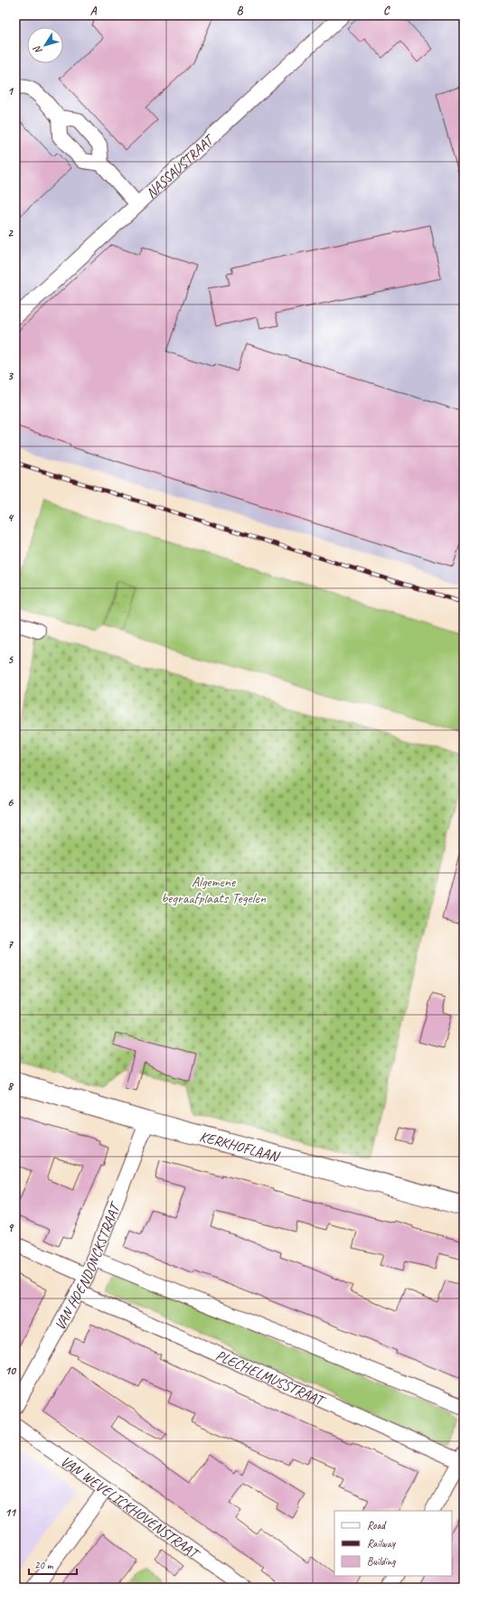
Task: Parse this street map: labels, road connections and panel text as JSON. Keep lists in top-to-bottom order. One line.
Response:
{"streets":{"street":["NASSAUSTRAAT","KERKHOFLAAN","VAN HOENDONCKSTRAAT","PLECHELMUSSTRAAT","VAN WEVELICKHOVENSTRAAT"]},"crossings":[["KERKHOFLAAN","VAN HOENDONCKSTRAAT"],["VAN HOENDONCKSTRAAT","PLECHELMUSSTRAAT"]],"parks":["Algemene begraafplaats Tegelen"],"legend":["Road","Railway","Building"],"scale_bar":"20 m","north":"bottom left","grid":{"columns":["A","B","C"],"rows":["1","2","3","4","5","6","7","8","9","10","11"]}}
